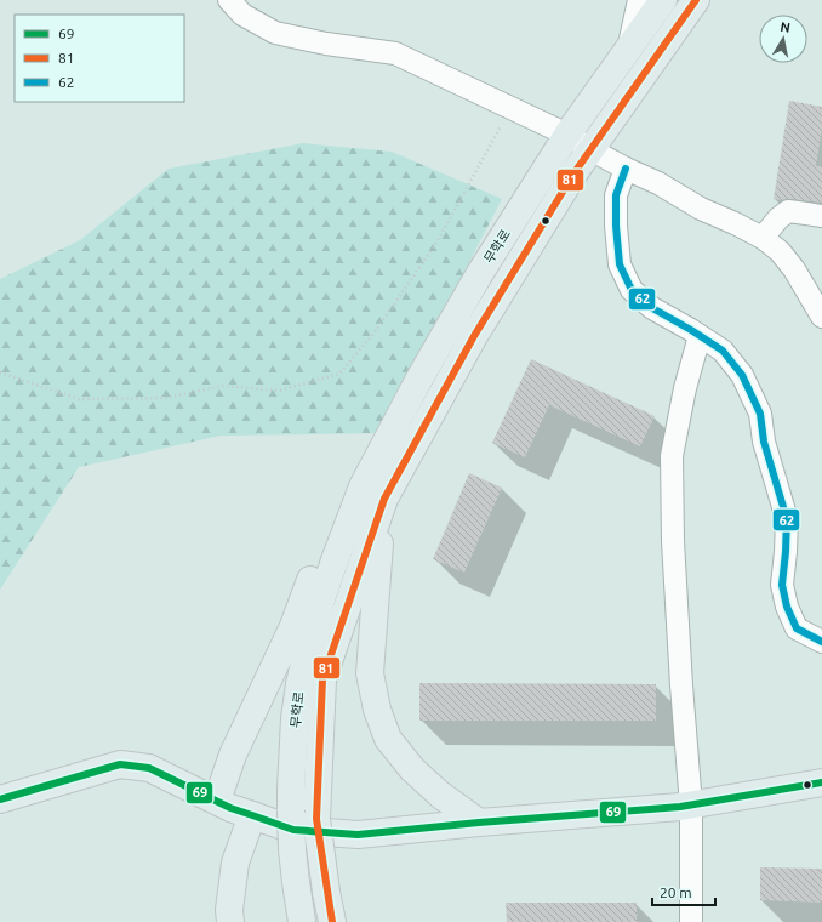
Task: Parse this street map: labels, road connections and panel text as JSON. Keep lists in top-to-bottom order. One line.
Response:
{"streets":{"main road":["무학로"]},"lines":["transit line 81","transit line 62","transit line 69"],"legend":["69","81","62"],"scale_bar":"20 m","north":"top"}
